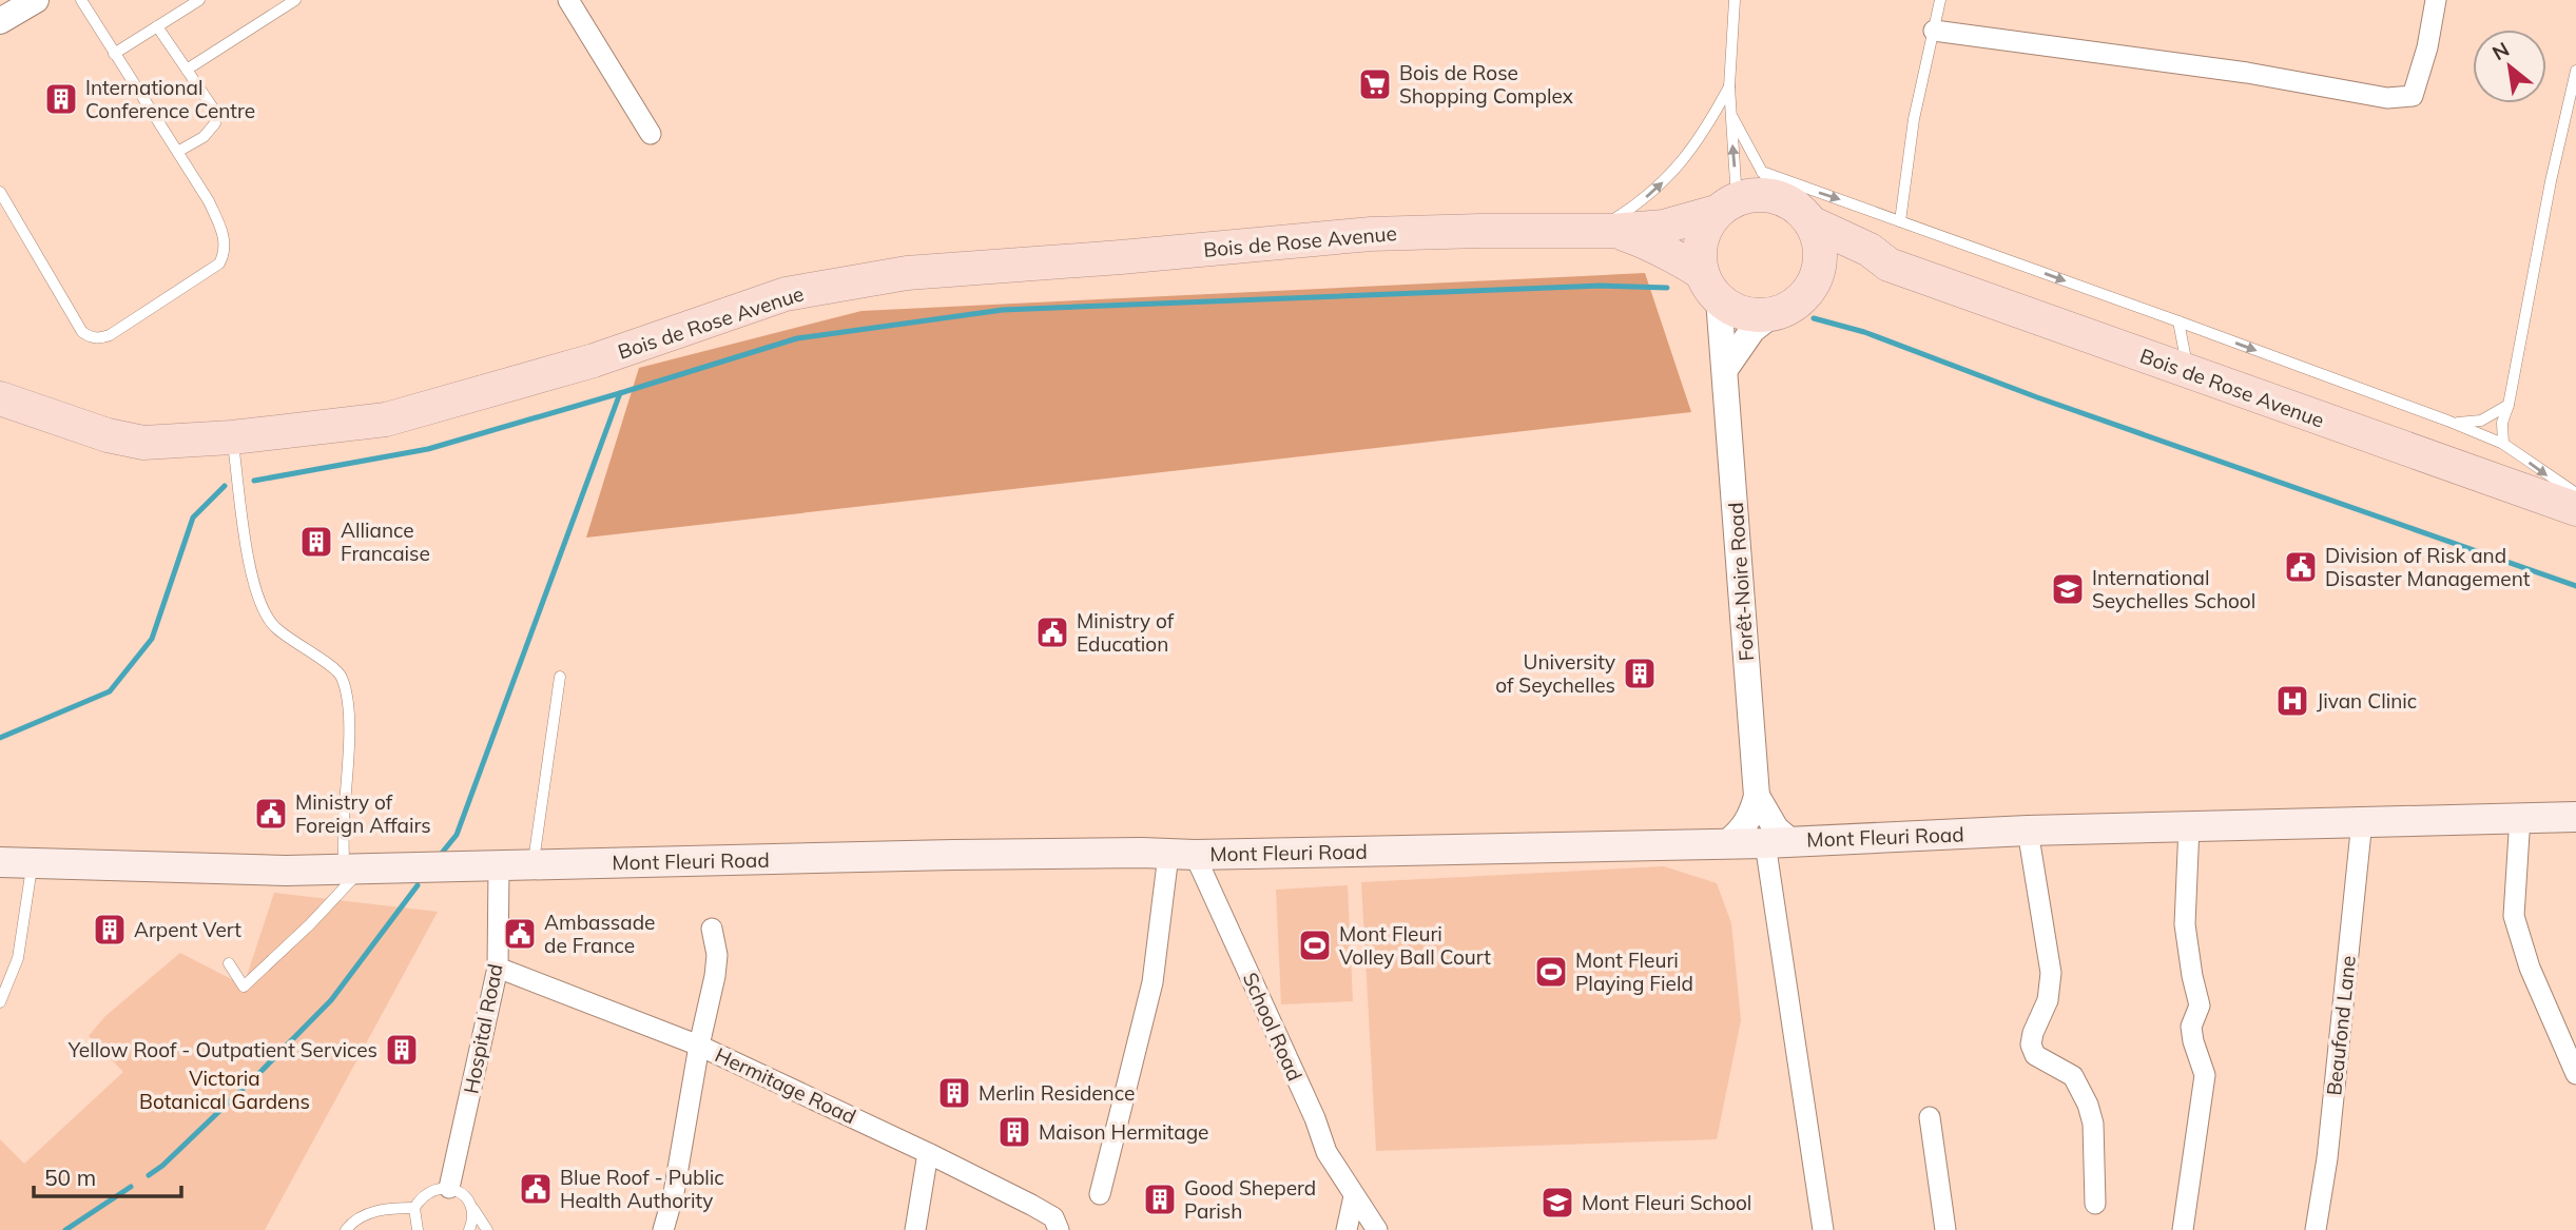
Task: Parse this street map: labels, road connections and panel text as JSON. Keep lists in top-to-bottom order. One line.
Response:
{"streets":{"main road":["Bois de Rose Avenue","Mont Fleuri Road"],"street":["Forêt-Noire Road","Beaufond Lane","School Road","Hospital Road","Hermitage Road"]},"crossings":[["Bois de Rose Avenue","Forêt-Noire Road"],["Forêt-Noire Road","Mont Fleuri Road"],["Mont Fleuri Road","Beaufond Lane"],["Mont Fleuri Road","School Road"],["Mont Fleuri Road","Hospital Road"],["Hospital Road","Hermitage Road"]],"parks":["Victoria Botanical Gardens"],"places":{"supermarket":["Bois de Rose Shopping Complex"],"building":["International Conference Centre","Alliance Francaise","University of Seychelles","Arpent Vert","Yellow Roof - Outpatient Services","Merlin Residence","Maison Hermitage","Good Sheperd Parish"],"public building":["Division of Risk and Disaster Management","Ministry of Education","Ministry of Foreign Affairs","Ambassade de France","Blue Roof - Public Health Authority"],"school or university":["International Seychelles School","Mont Fleuri School"],"hospital":["Jivan Clinic"],"sports":["Mont Fleuri Volley Ball Court","Mont Fleuri Playing Field"]},"scale_bar":"50 m","north":"top left"}
